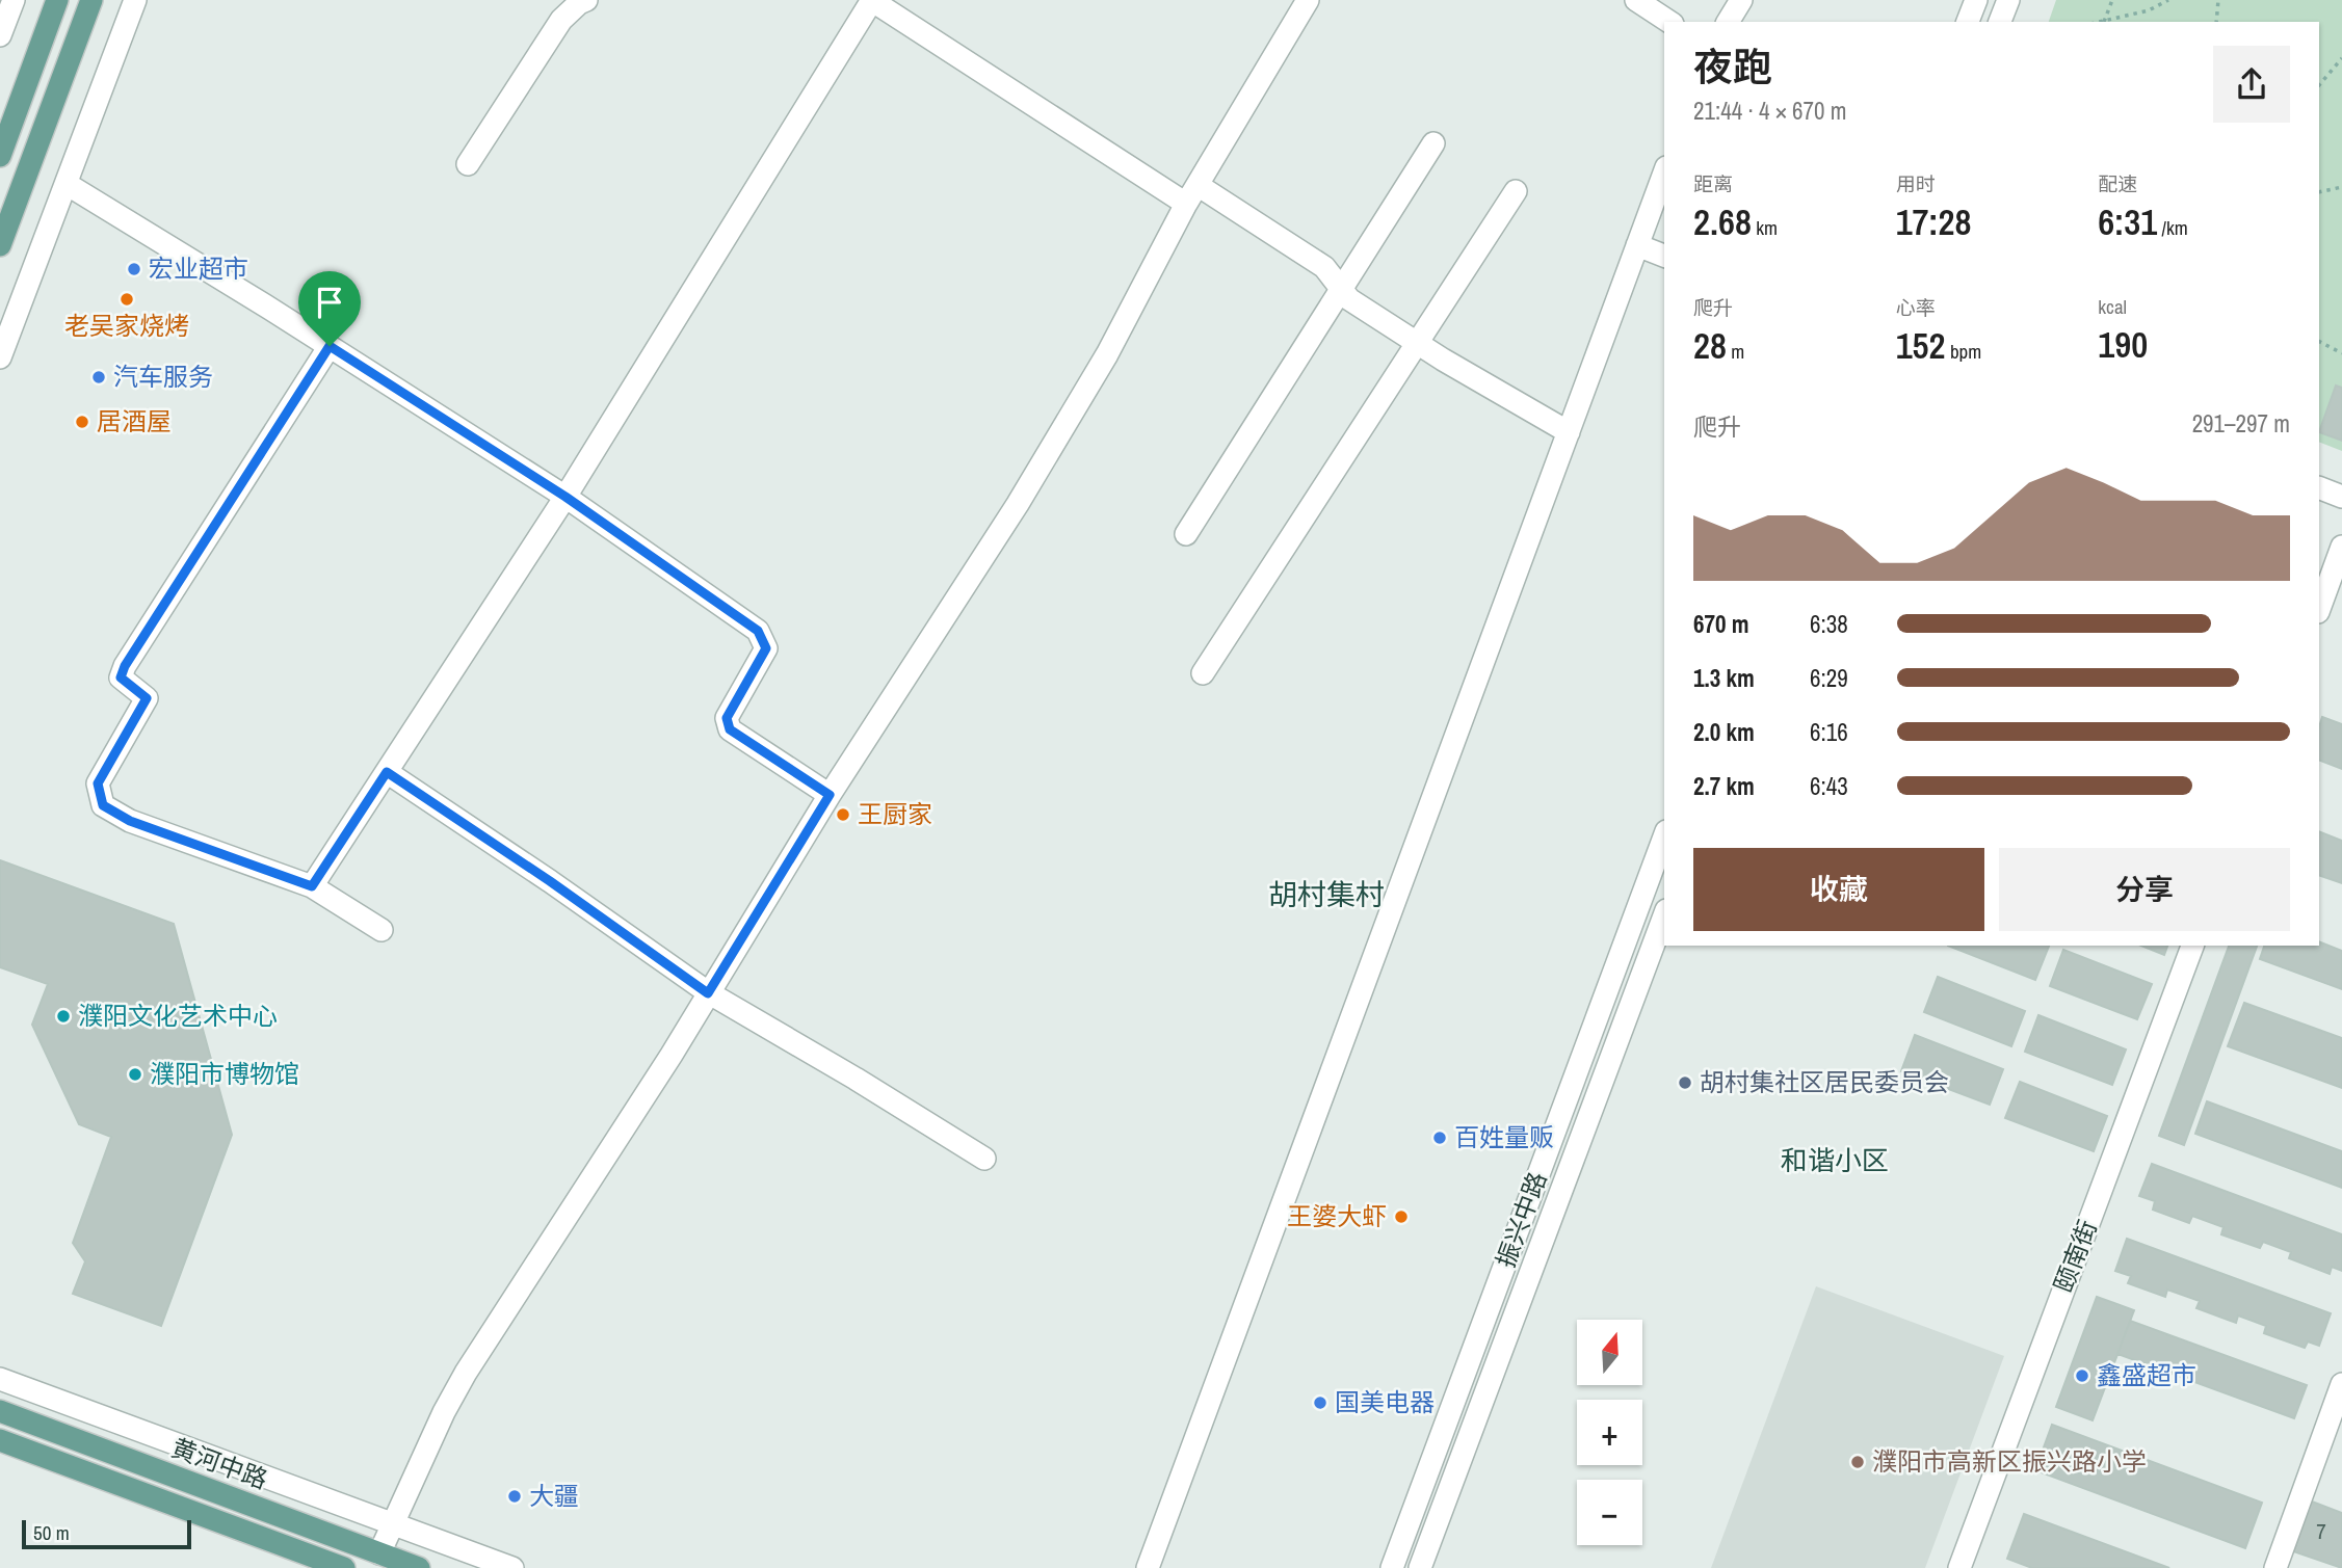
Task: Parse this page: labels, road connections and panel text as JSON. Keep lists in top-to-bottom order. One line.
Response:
{"streets":{"main road":["黄河中路"],"street":["振兴中路","颐南街"]},"districts":["胡村集村","和谐小区"],"places":["宏业超市","老吴家烧烤","汽车服务","居酒屋","王厨家","濮阳文化艺术中心","濮阳市博物馆","胡村集社区居民委员会","百姓量贩","王婆大虾","鑫盛超市","国美电器","濮阳市高新区振兴路小学","大疆"],"house_numbers":["7"],"scale_bar":"50 m","north":"top","page":{"heading":["夜跑","21:44 · 4 × 670 m"],"stats":[["距离","2.68 km"],["用时","17:28"],["配速","6:31 /km"],["爬升","28 m"],["心率","152 bpm"],["kcal","190"]],"chart":["爬升","291–297 m"],"list":[{"name":"670 m","note":"6:38"},{"name":"1.3 km","note":"6:29"},{"name":"2.0 km","note":"6:16"},{"name":"2.7 km","note":"6:43"}],"buttons":["收藏","分享"],"map_buttons":["+","−"],"scale":"50 m"}}
